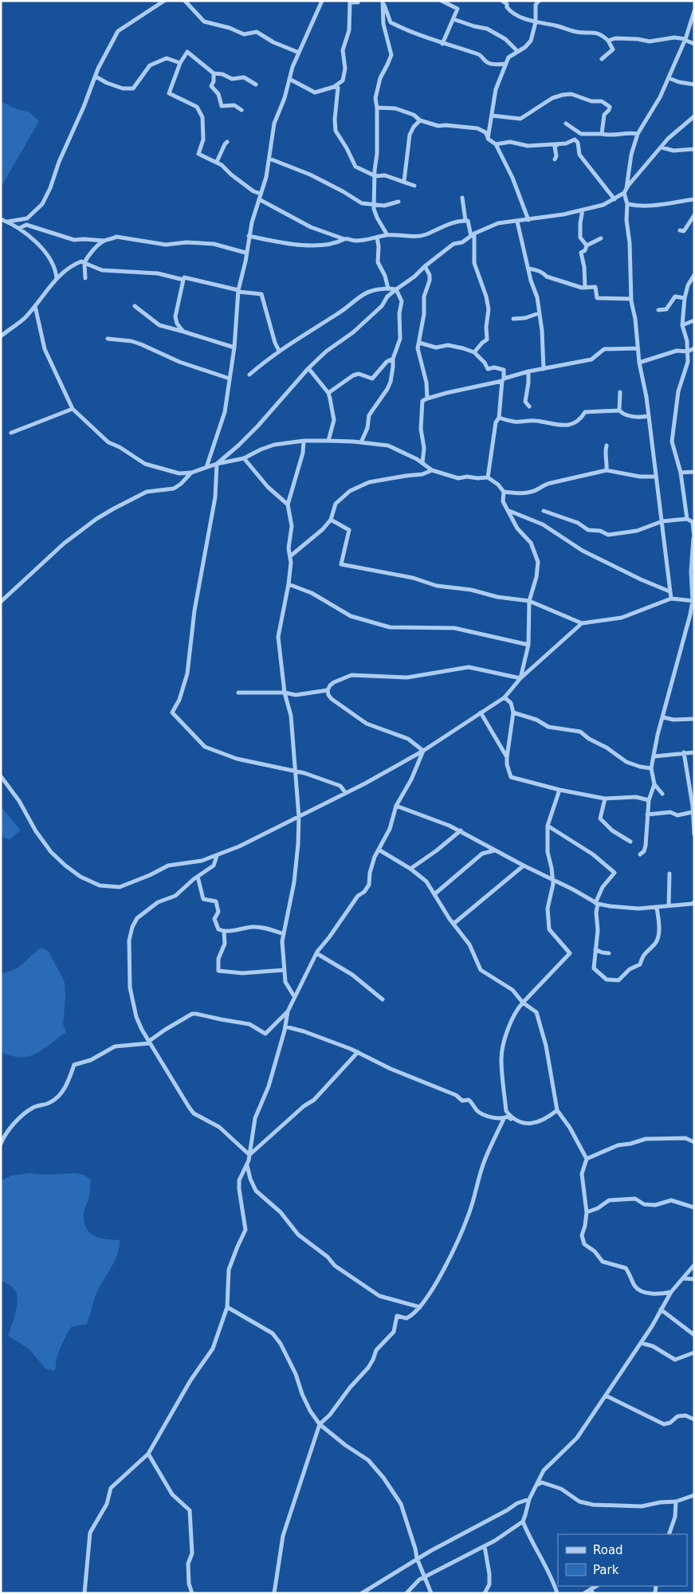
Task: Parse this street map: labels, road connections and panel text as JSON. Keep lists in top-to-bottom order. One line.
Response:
{"legend":["Road","Park"]}
